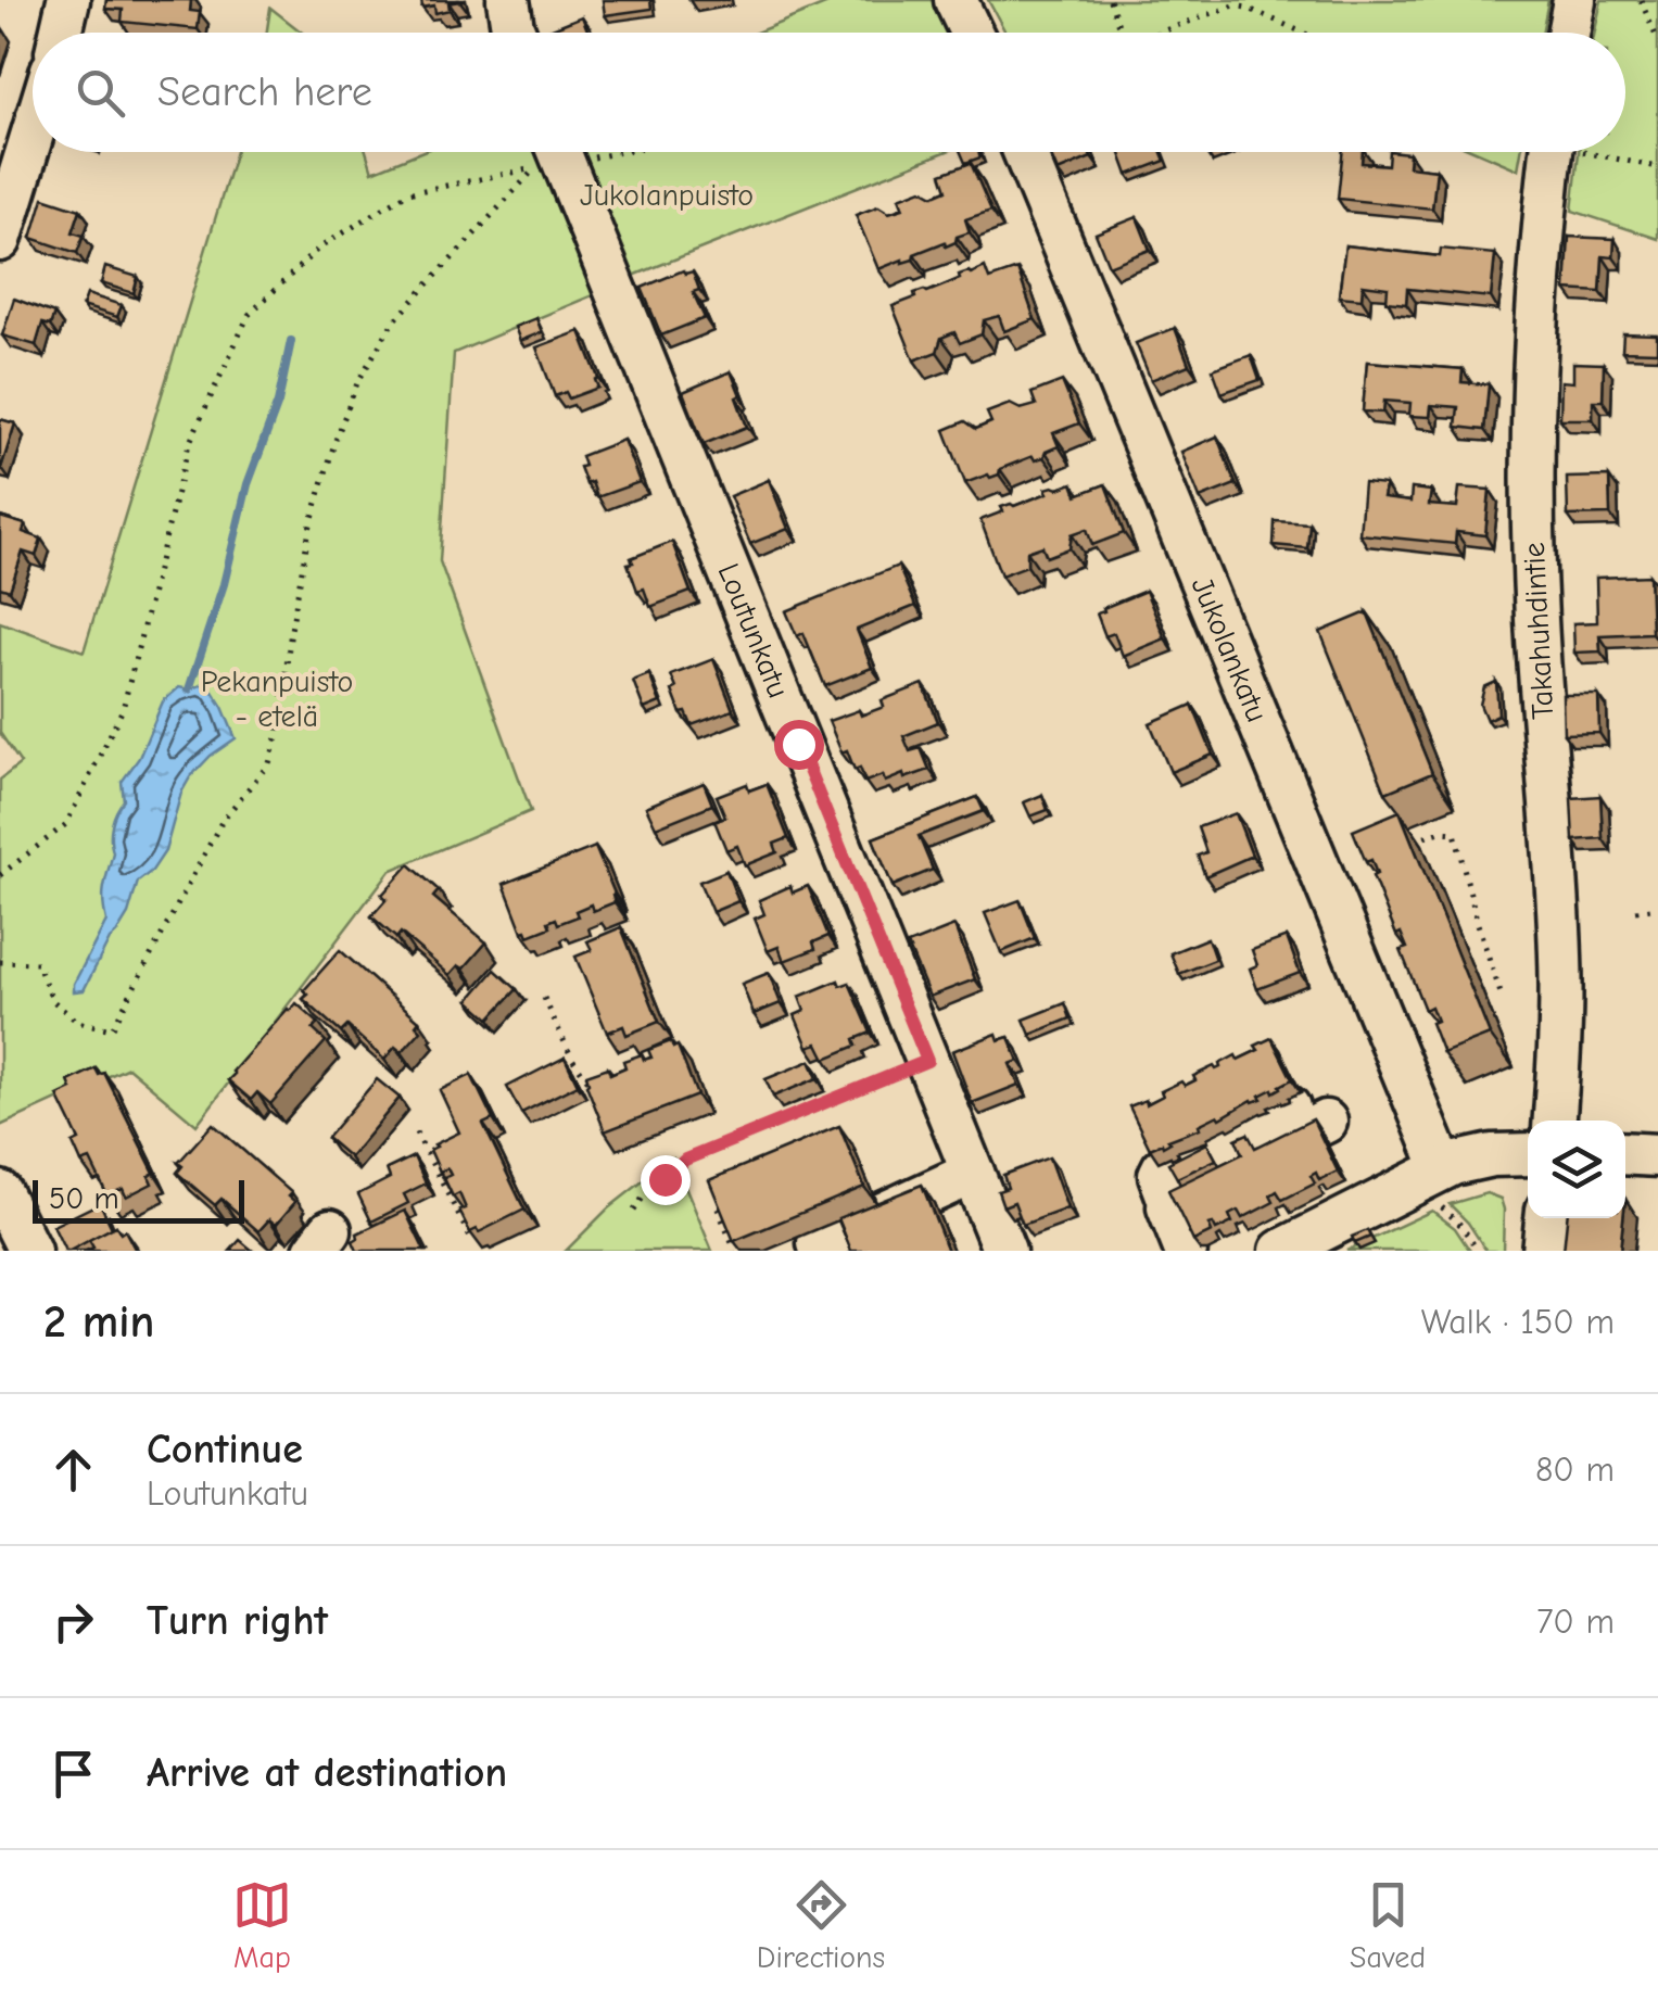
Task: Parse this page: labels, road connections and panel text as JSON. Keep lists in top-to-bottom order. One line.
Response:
{"streets":{"street":["Takahuhdintie","Loutunkatu","Jukolankatu"]},"parks":["Jukolanpuisto","Pekanpuisto - etelä"],"scale_bar":"50 m","page":{"search":"Search here","scale":"50 m","heading":["2 min","Walk · 150 m"],"list":[["Continue","Loutunkatu","80 m"],["Turn right","70 m"],"Arrive at destination"],"nav":["Map","Directions","Saved"]}}
